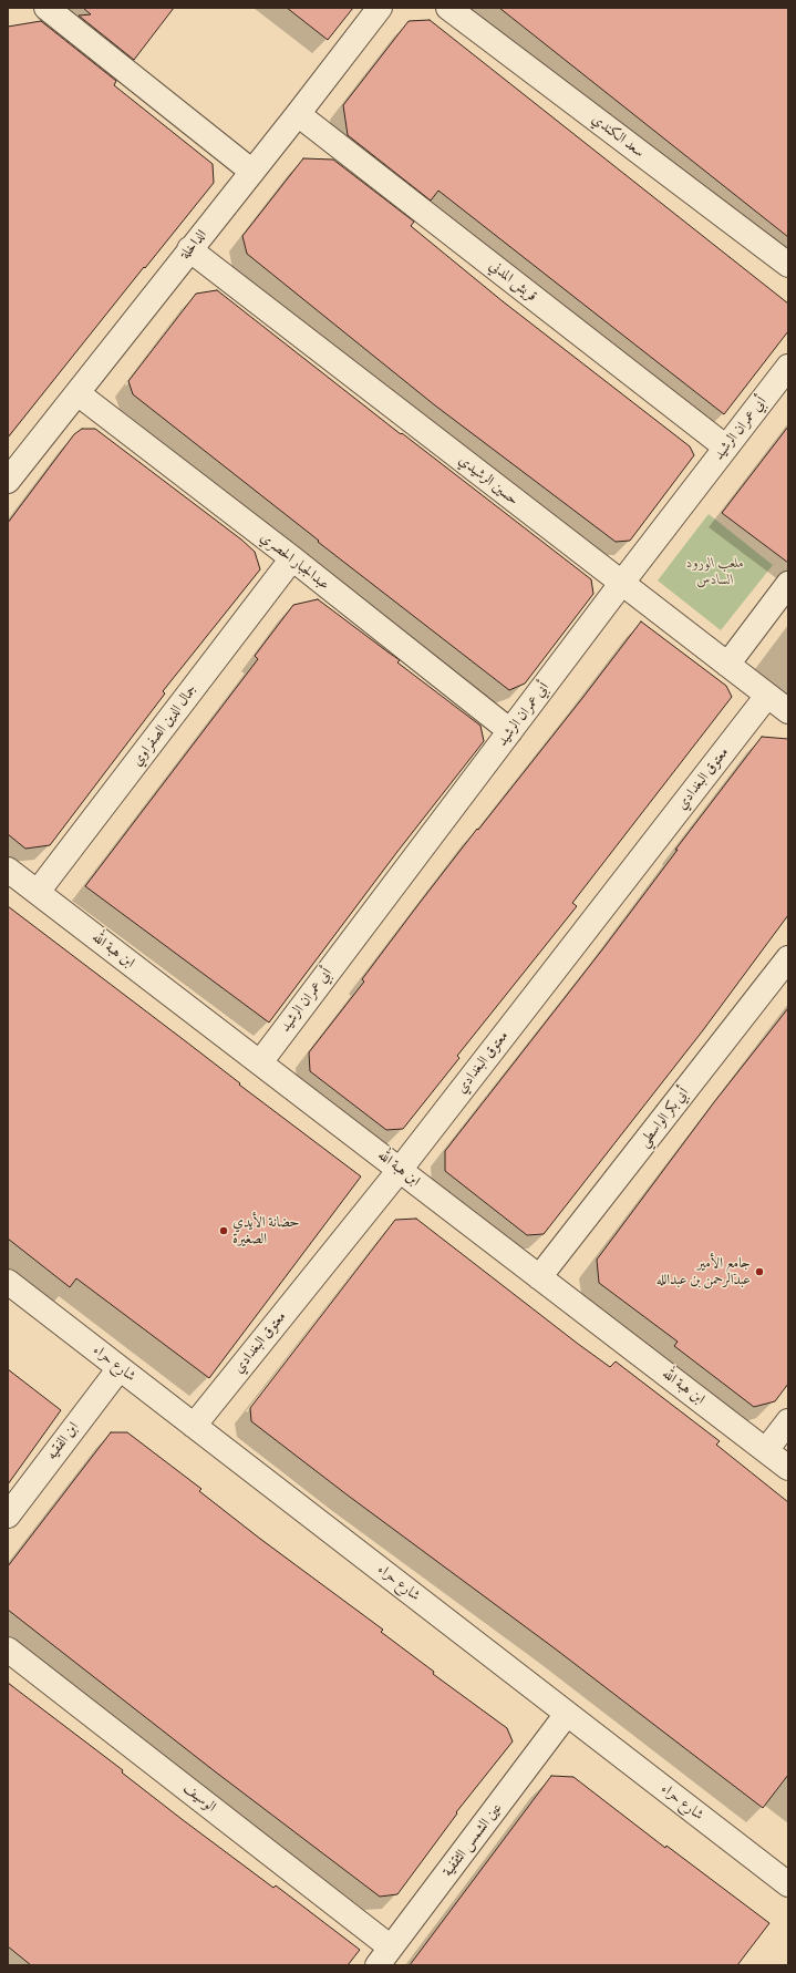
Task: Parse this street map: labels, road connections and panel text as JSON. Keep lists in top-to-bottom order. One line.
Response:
{"streets":{"street":["سعد الكندي","الداخلة","قريش المدني","أبي عمران الرشيد","حسين الرشيدي","عبدالجبار الحصري","جمال الدين الصفراوي","معتوق البغدادي","ابن هبة الله","أبي بكر الواسطي","شارع حراء","ابن الفقيه","الوسيف","عين الشمس الثقفية"]},"crossings":[["الداخلة","قريش المدني"],["الداخلة","حسين الرشيدي"],["الداخلة","عبدالجبار الحصري"],["قريش المدني","أبي عمران الرشيد"],["أبي عمران الرشيد","حسين الرشيدي"],["أبي عمران الرشيد","عبدالجبار الحصري"],["أبي عمران الرشيد","ابن هبة الله"],["حسين الرشيدي","معتوق البغدادي"],["عبدالجبار الحصري","جمال الدين الصفراوي"],["جمال الدين الصفراوي","ابن هبة الله"],["معتوق البغدادي","ابن هبة الله"],["معتوق البغدادي","شارع حراء"],["ابن هبة الله","أبي بكر الواسطي"],["شارع حراء","ابن الفقيه"],["شارع حراء","عين الشمس الثقفية"],["الوسيف","عين الشمس الثقفية"]],"parks":["ملعب الورود السادس"],"places":["حضانة الأيدي الصغيرة","جامع الأمير عبدالرحمن بن عبدالله"]}
